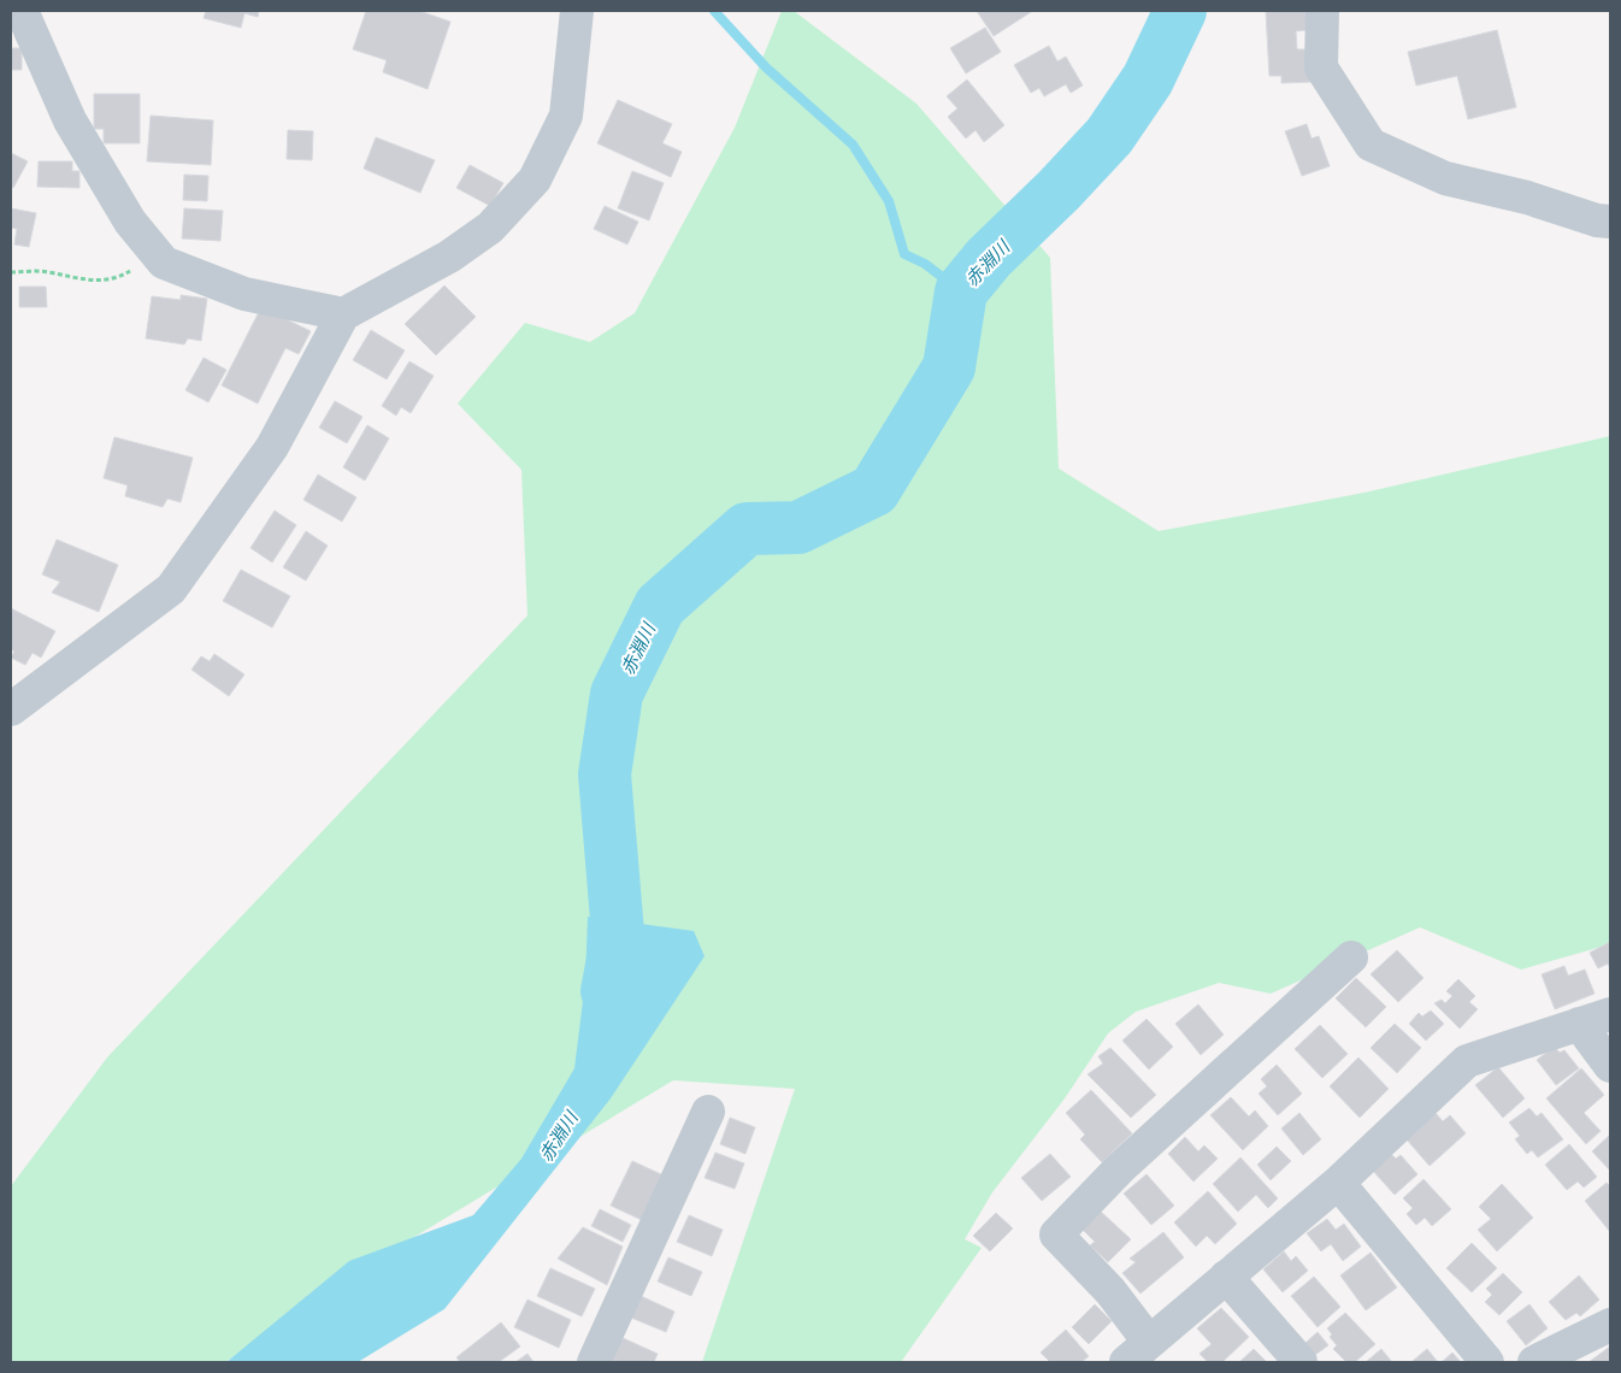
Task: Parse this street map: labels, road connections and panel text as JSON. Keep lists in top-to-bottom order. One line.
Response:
{"water":["赤淵川"]}
